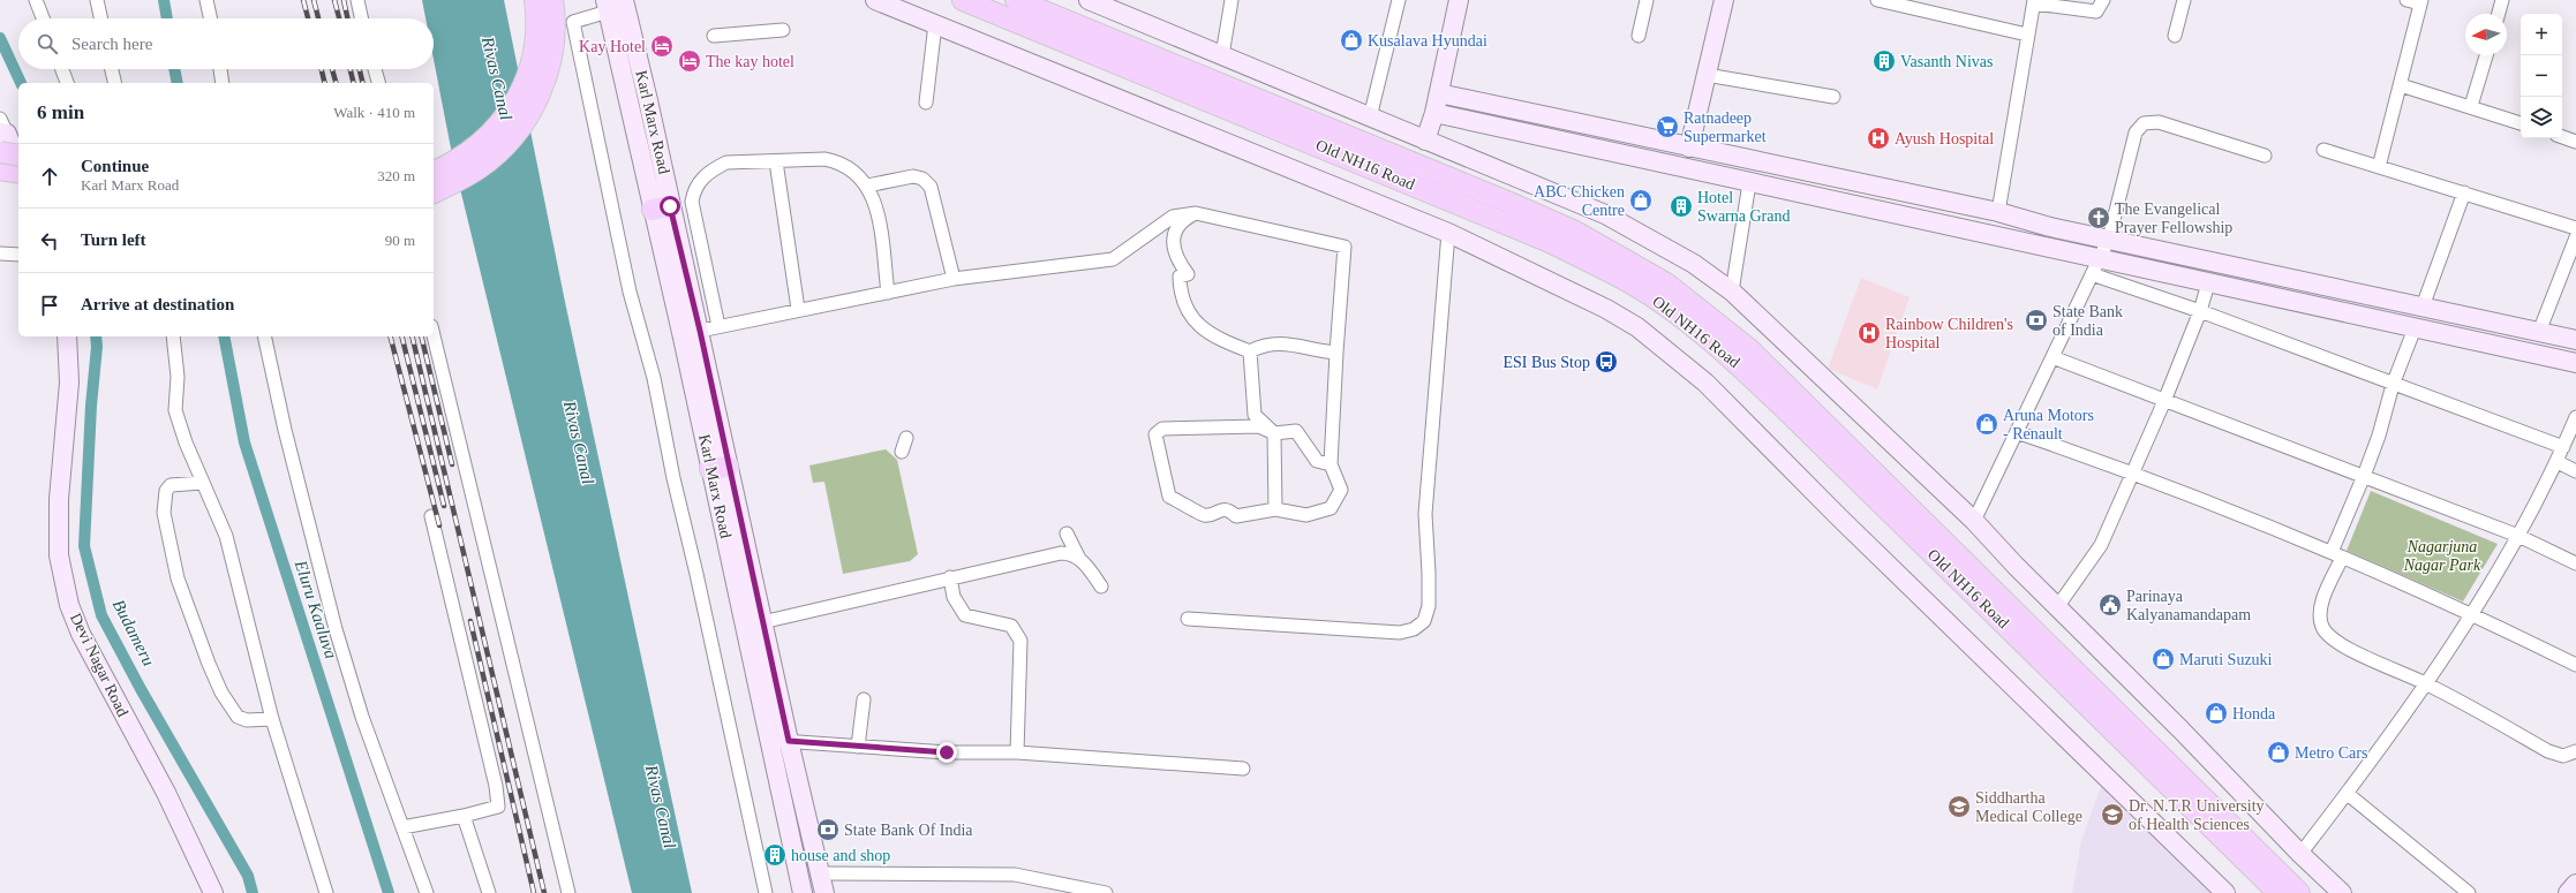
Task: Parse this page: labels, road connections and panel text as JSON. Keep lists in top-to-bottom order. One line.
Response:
{"streets":{"main road":["Old NH16 Road"],"street":["Karl Marx Road","Devi Nagar Road"]},"water":["Rivas Canal","Eluru Kaaluva","Budameru"],"parks":["Nagarjuna Nagar Park"],"places":{"shop":["Kusalava Hyundai","ABC Chicken Centre","Aruna Motors - Renault","Maruti Suzuki","Honda","Metro Cars"],"hotel":["Kay Hotel","The kay hotel"],"building":["Vasanth Nivas","Hotel Swarna Grand","house and shop"],"supermarket":["Ratnadeep Supermarket"],"hospital":["Ayush Hospital","Rainbow Children's Hospital"],"church":["The Evangelical Prayer Fellowship"],"bank":["State Bank of India","State Bank Of India"],"bus stop":["ESI Bus Stop"],"public building":["Parinaya Kalyanamandapam"],"school or university":["Siddhartha Medical College","Dr. N.T.R University of Health Sciences"]},"north":"left","page":{"map_buttons":["+","−"],"search":"Search here","heading":["6 min","Walk · 410 m"],"list":[["Continue","Karl Marx Road","320 m"],["Turn left","90 m"],"Arrive at destination"]}}
